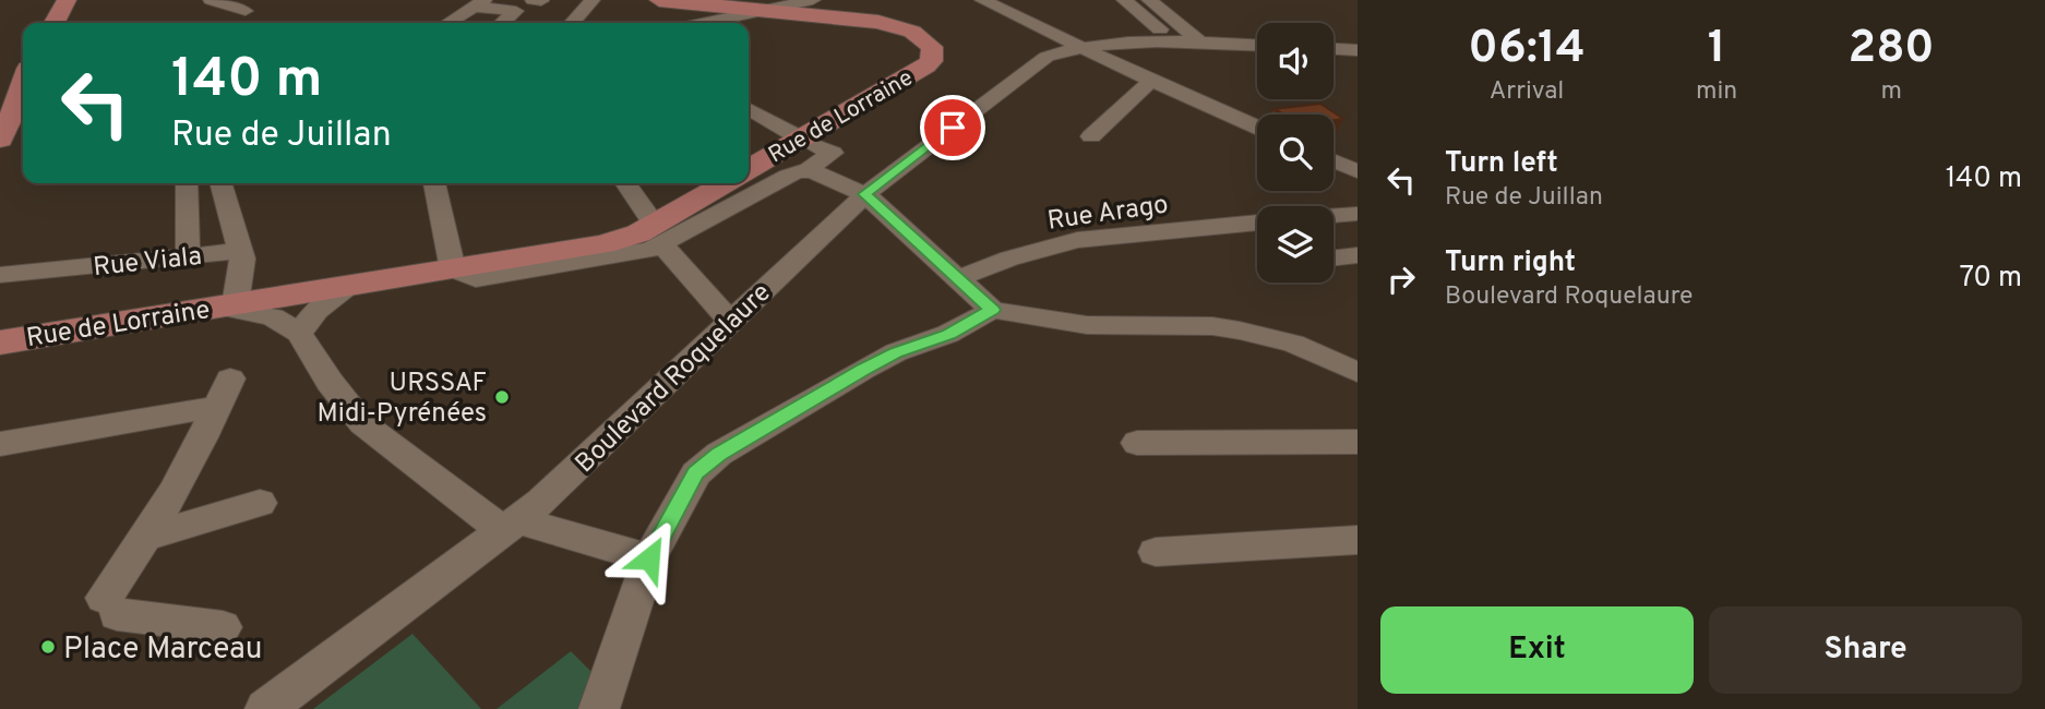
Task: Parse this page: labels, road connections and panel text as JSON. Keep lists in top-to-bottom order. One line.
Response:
{"streets":{"main road":["Rue de Lorraine"],"street":["Rue Arago","Rue Viala","Boulevard Roquelaure"]},"crossings":[["Rue de Lorraine","Rue Viala"]],"places":["URSSAF Midi-Pyrénées","Place Marceau"],"page":{"eta":["06:14","Arrival","1","min","280","m"],"turn":["140 m","Rue de Juillan"],"list":[{"name":"Turn left","note":"Rue de Juillan","value":"140 m"},{"name":"Turn right","note":"Boulevard Roquelaure","value":"70 m"}],"buttons":["Exit","Share"]}}
